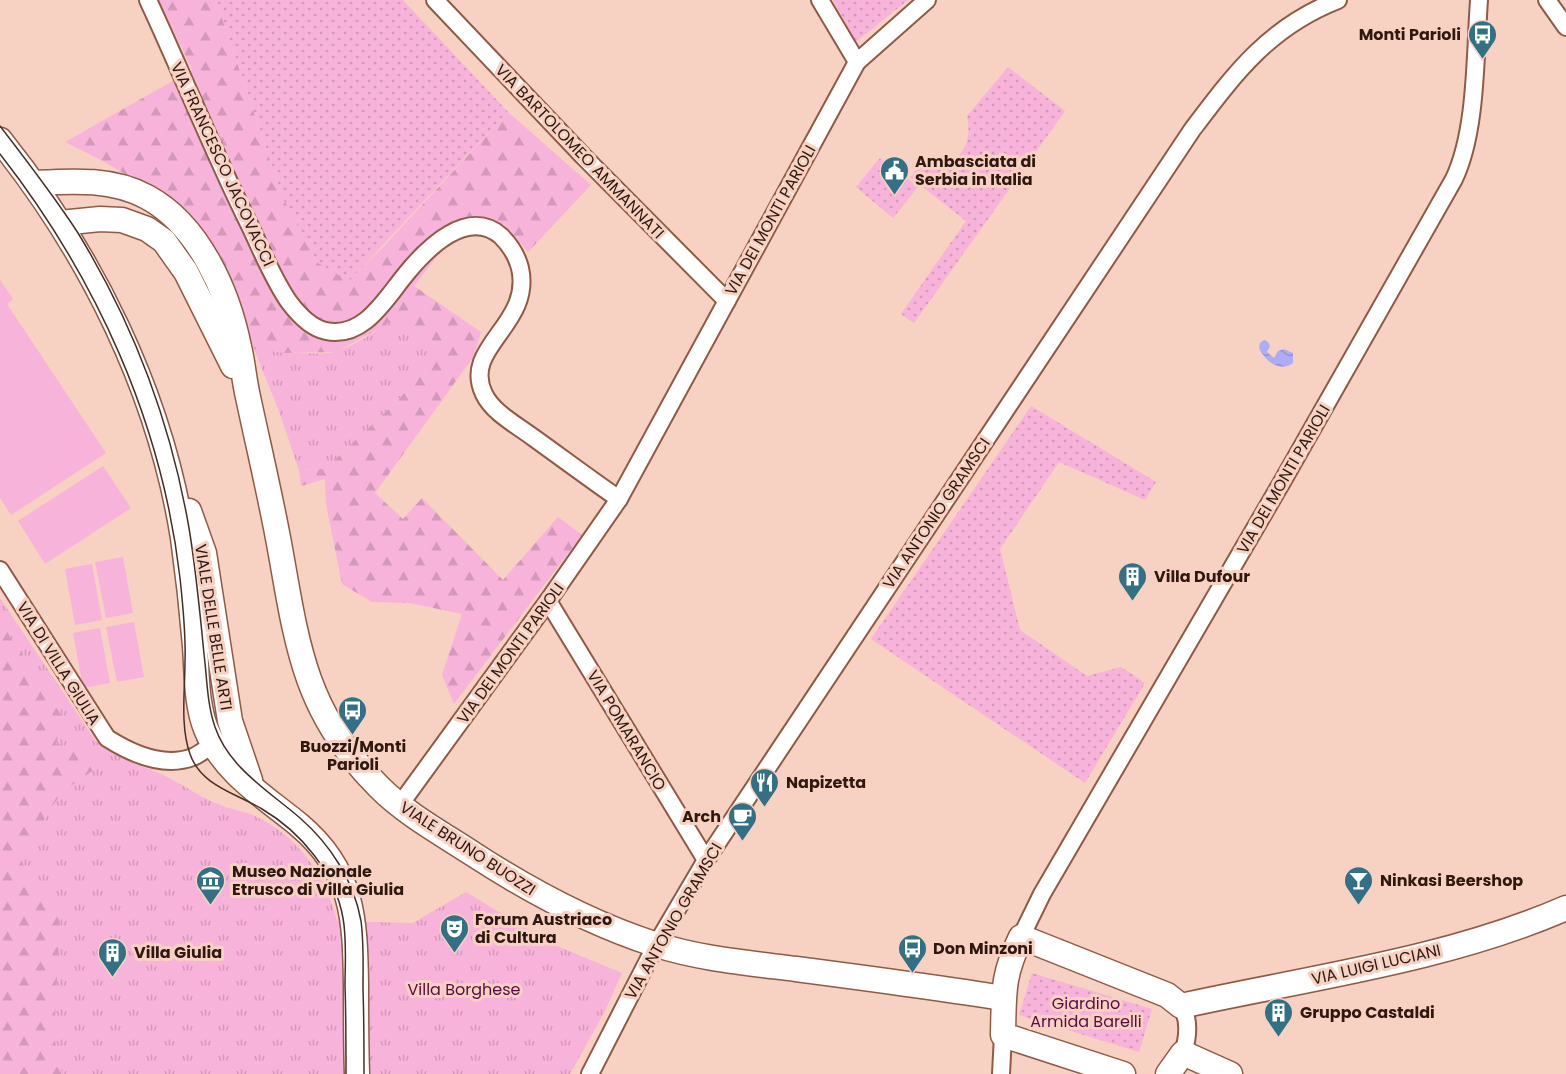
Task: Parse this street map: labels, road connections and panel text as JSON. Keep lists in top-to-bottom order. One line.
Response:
{"streets":{"street":["VIA BARTOLOMEO AMMANNATI","VIA FRANCESCO JACOVACCI","VIA DEI MONTI PARIOLI","VIA ANTONIO GRAMSCI","VIALE DELLE BELLE ARTI","VIA DI VILLA GIULIA","VIA POMARANCIO","VIALE BRUNO BUOZZI","VIA LUIGI LUCIANI"]},"crossings":[["VIA BARTOLOMEO AMMANNATI","VIA DEI MONTI PARIOLI"],["VIA FRANCESCO JACOVACCI","VIA DEI MONTI PARIOLI"],["VIA DEI MONTI PARIOLI","VIA POMARANCIO"],["VIA DEI MONTI PARIOLI","VIALE BRUNO BUOZZI"],["VIA ANTONIO GRAMSCI","VIA POMARANCIO"],["VIA ANTONIO GRAMSCI","VIALE BRUNO BUOZZI"],["VIALE DELLE BELLE ARTI","VIA DI VILLA GIULIA"],["VIALE DELLE BELLE ARTI","VIALE BRUNO BUOZZI"]],"parks":["Villa Borghese","Giardino Armida Barelli"],"places":{"bus stop":["Monti Parioli","Buozzi/Monti Parioli","Don Minzoni"],"public building":["Ambasciata di Serbia in Italia"],"building":["Villa Dufour","Villa Giulia","Gruppo Castaldi"],"restaurant":["Napizetta"],"cafe":["Arch"],"museum":["Museo Nazionale Etrusco di Villa Giulia"],"bar":["Ninkasi Beershop"],"theatre":["Forum Austriaco di Cultura"]}}
